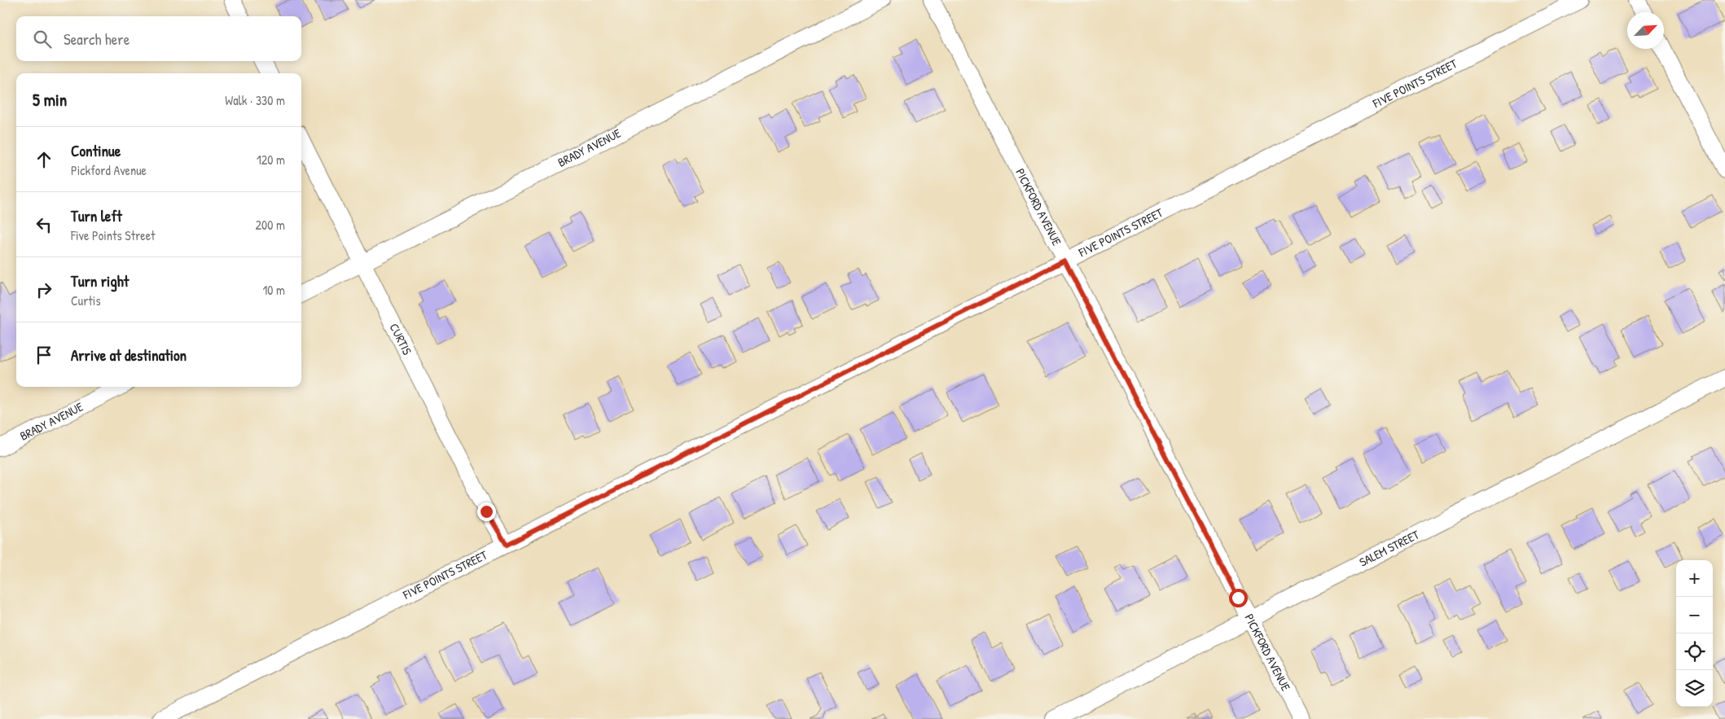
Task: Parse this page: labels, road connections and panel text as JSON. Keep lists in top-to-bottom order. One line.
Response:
{"streets":{"street":["FIVE POINTS STREET","BRADY AVENUE","PICKFORD AVENUE","CURTIS","SALEM STREET"]},"crossings":[["FIVE POINTS STREET","PICKFORD AVENUE"],["FIVE POINTS STREET","CURTIS"],["BRADY AVENUE","CURTIS"],["PICKFORD AVENUE","SALEM STREET"]],"north":"top right","page":{"search":"Search here","heading":["5 min","Walk · 330 m"],"list":[["Continue","Pickford Avenue","120 m"],["Turn left","Five Points Street","200 m"],["Turn right","Curtis","10 m"],"Arrive at destination"],"map_buttons":["+","−"]}}
